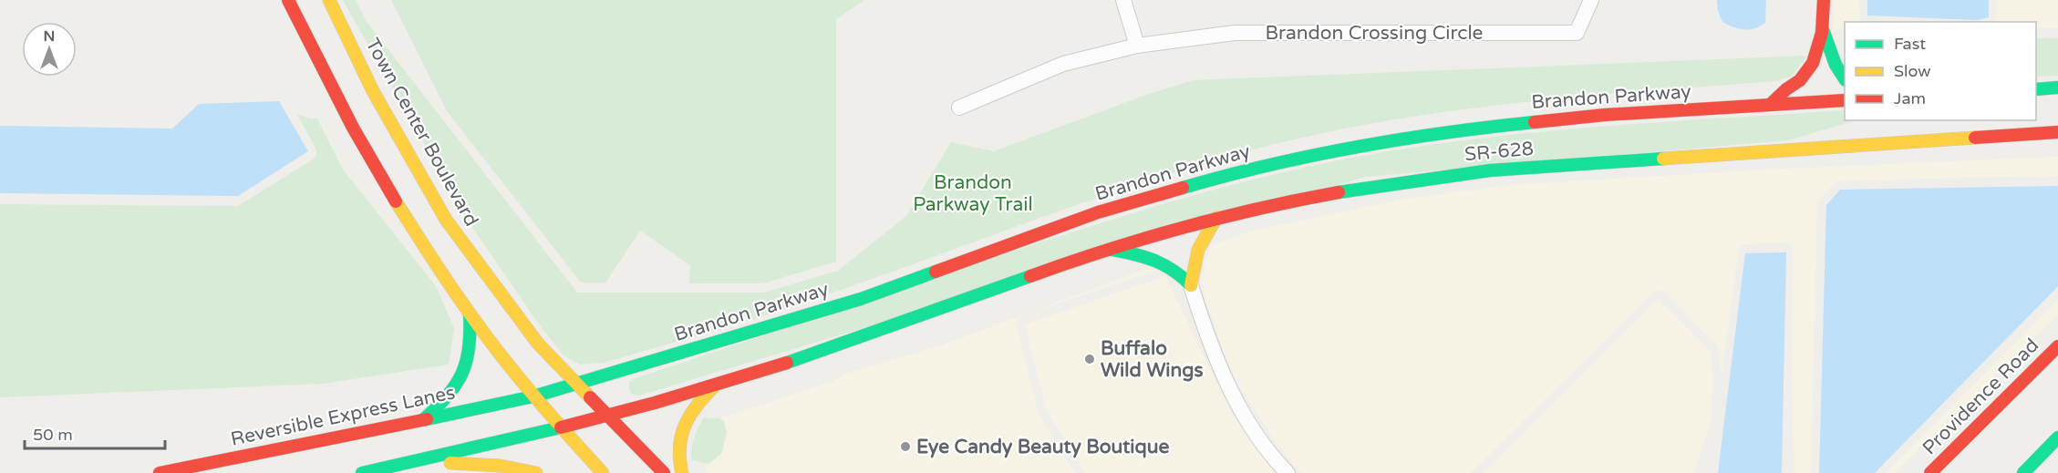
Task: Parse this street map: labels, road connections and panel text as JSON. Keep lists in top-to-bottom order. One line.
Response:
{"streets":{"main road":["Brandon Parkway","Town Center Boulevard","SR-628","Providence Road","Reversible Express Lanes"],"street":["Brandon Crossing Circle"]},"crossings":[["Brandon Parkway","Town Center Boulevard"],["Brandon Parkway","Reversible Express Lanes"]],"parks":["Brandon Parkway Trail"],"places":["Buffalo Wild Wings","Eye Candy Beauty Boutique"],"legend":["Fast","Slow","Jam"],"scale_bar":"50 m","north":"top"}
